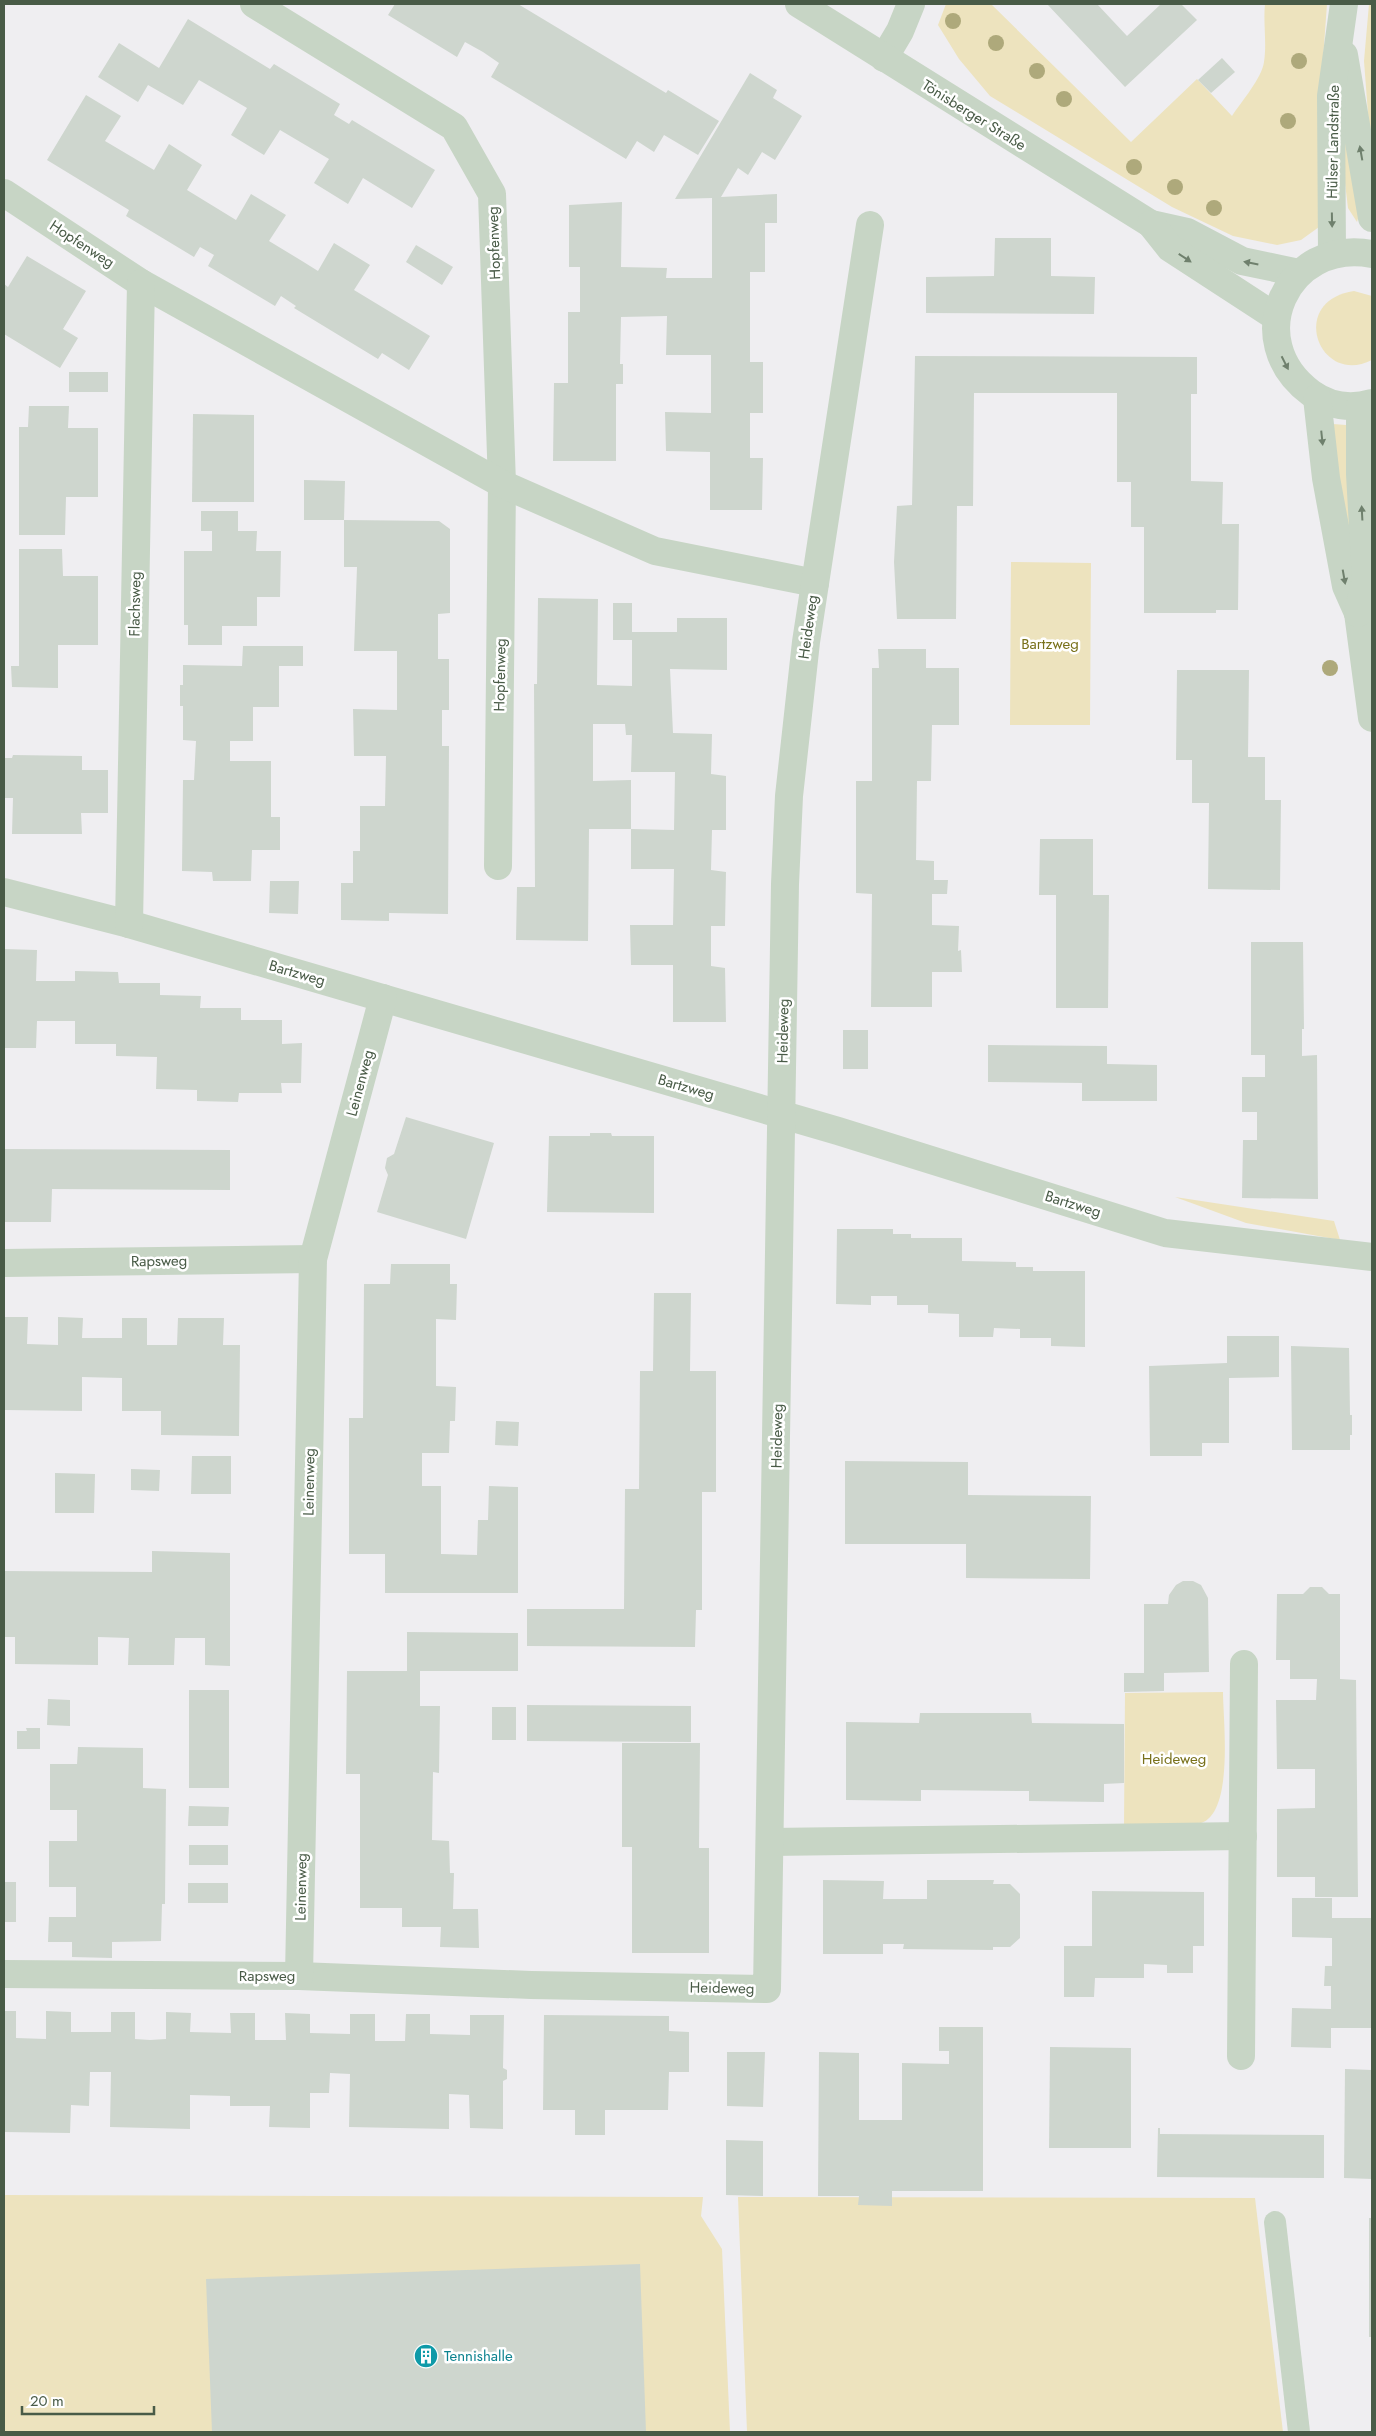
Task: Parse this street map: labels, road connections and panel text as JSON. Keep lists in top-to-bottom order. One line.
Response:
{"streets":{"street":["Tönisberger Straße","Hülser Landstraße","Hopfenweg","Flachsweg","Heideweg","Bartzweg","Leinenweg","Rapsweg"]},"crossings":[["Hopfenweg","Flachsweg"],["Hopfenweg","Heideweg"],["Flachsweg","Bartzweg"],["Heideweg","Bartzweg"],["Heideweg","Rapsweg"],["Bartzweg","Leinenweg"],["Leinenweg","Rapsweg"]],"parks":["Bartzweg","Heideweg"],"places":{"building":["Tennishalle"]},"scale_bar":"20 m"}
